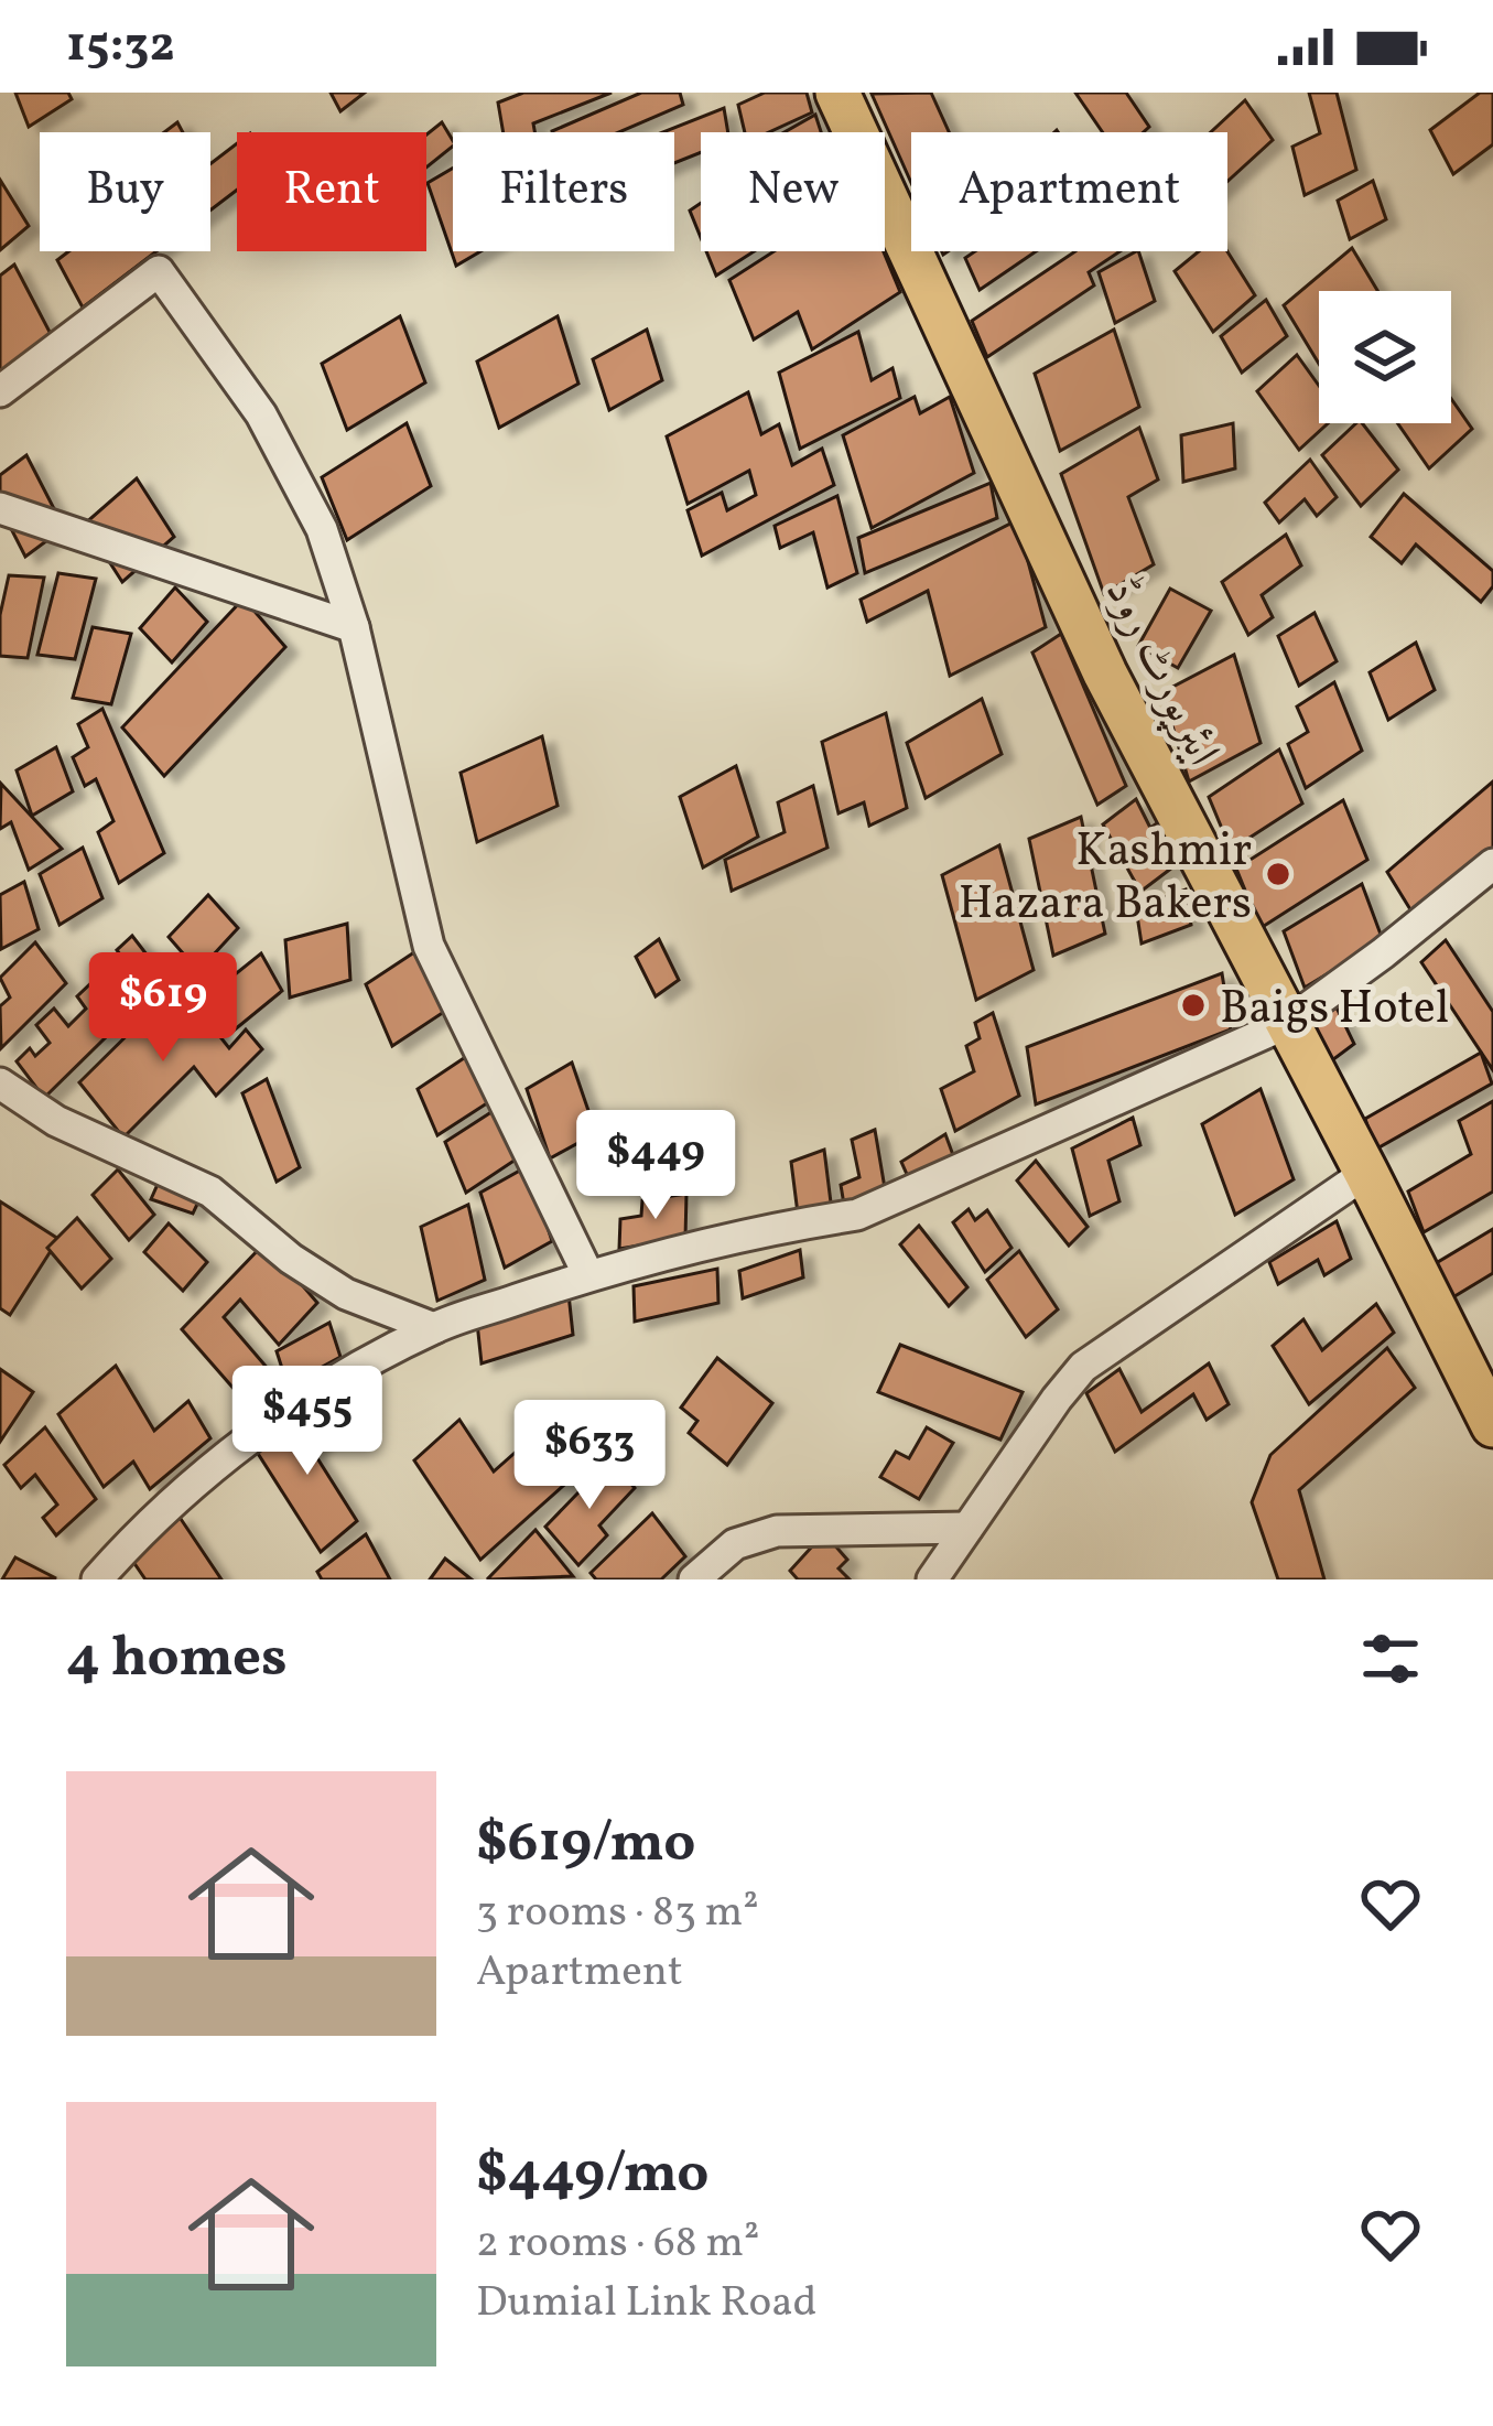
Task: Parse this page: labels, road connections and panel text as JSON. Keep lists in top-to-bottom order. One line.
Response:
{"streets":{"highway":["ایئرپورٹ روڈ"]},"places":["Kashmir Hazara Bakers","Baigs Hotel"],"page":{"status":"15:32","chip":["Buy","Rent","Filters","New","Apartment"],"price":["$619","$449","$455","$633"],"heading":"4 homes","list":[{"name":"$619/mo","note":"3 rooms · 83 m² · Apartment"},{"name":"$449/mo","note":"2 rooms · 68 m² · Dumial Link Road"}]}}
